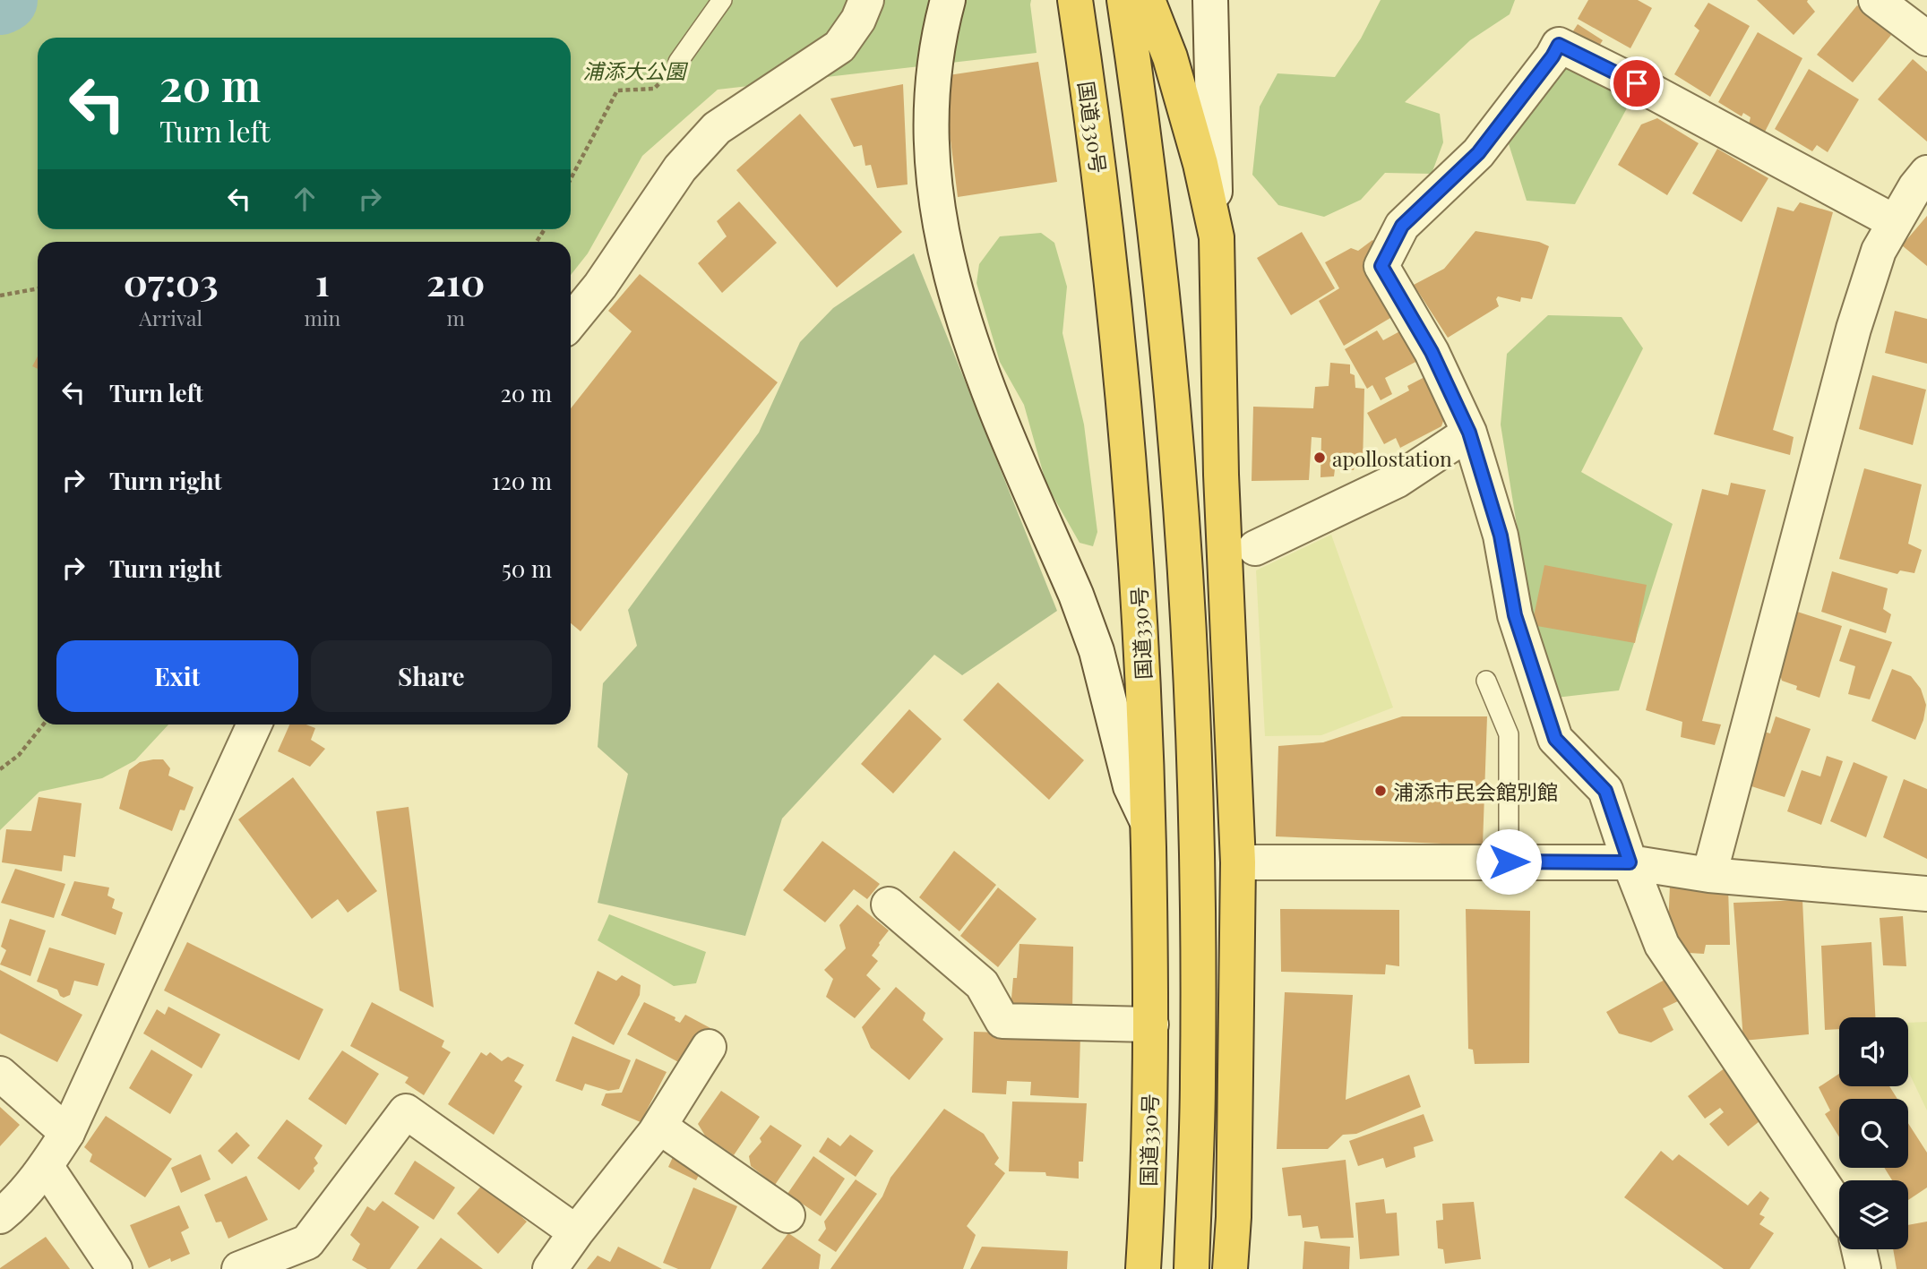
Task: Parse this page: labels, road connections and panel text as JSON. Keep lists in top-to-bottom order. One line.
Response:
{"streets":{"highway":["国道330号"]},"parks":["浦添大公園"],"places":["apollostation","浦添市民会館別館"],"page":{"turn":["20 m","Turn left"],"eta":["07:03","Arrival","1","min","210","m"],"list":[{"name":"Turn left","value":"20 m"},{"name":"Turn right","value":"120 m"},{"name":"Turn right","value":"50 m"}],"buttons":["Exit","Share"]}}
